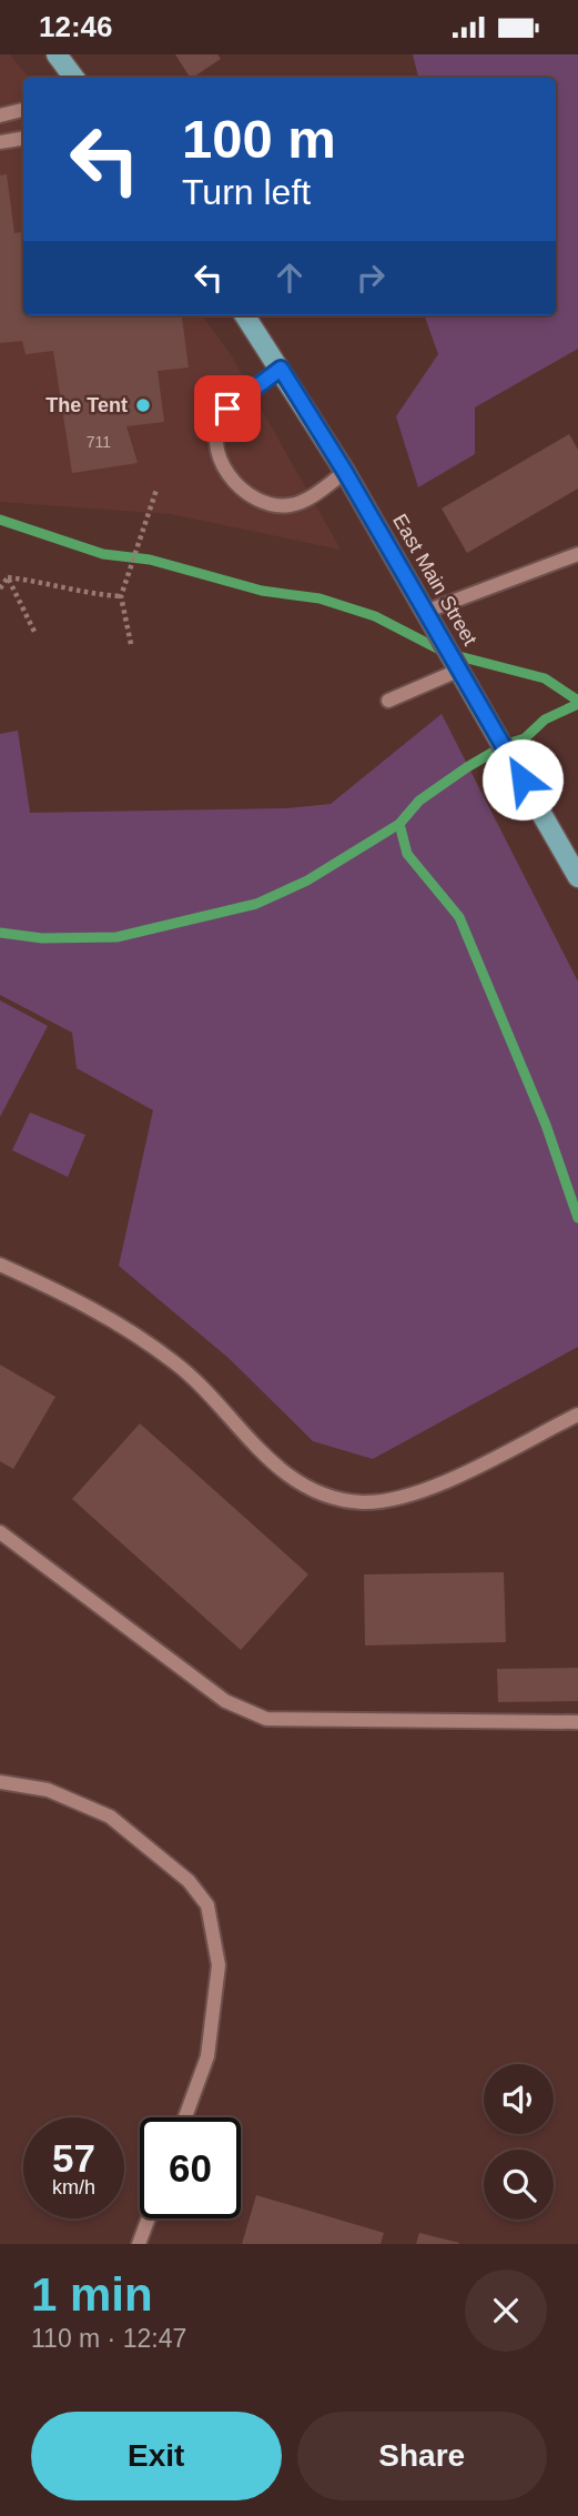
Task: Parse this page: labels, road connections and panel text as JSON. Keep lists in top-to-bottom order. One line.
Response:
{"streets":{"main road":["East Main Street"]},"places":["The Tent"],"house_numbers":["711"],"page":{"status":"12:46","turn":["100 m","Turn left"],"speed":"57 km/h","limit":"60","heading":["1 min","110 m · 12:47"],"buttons":["Exit","Share"]}}
